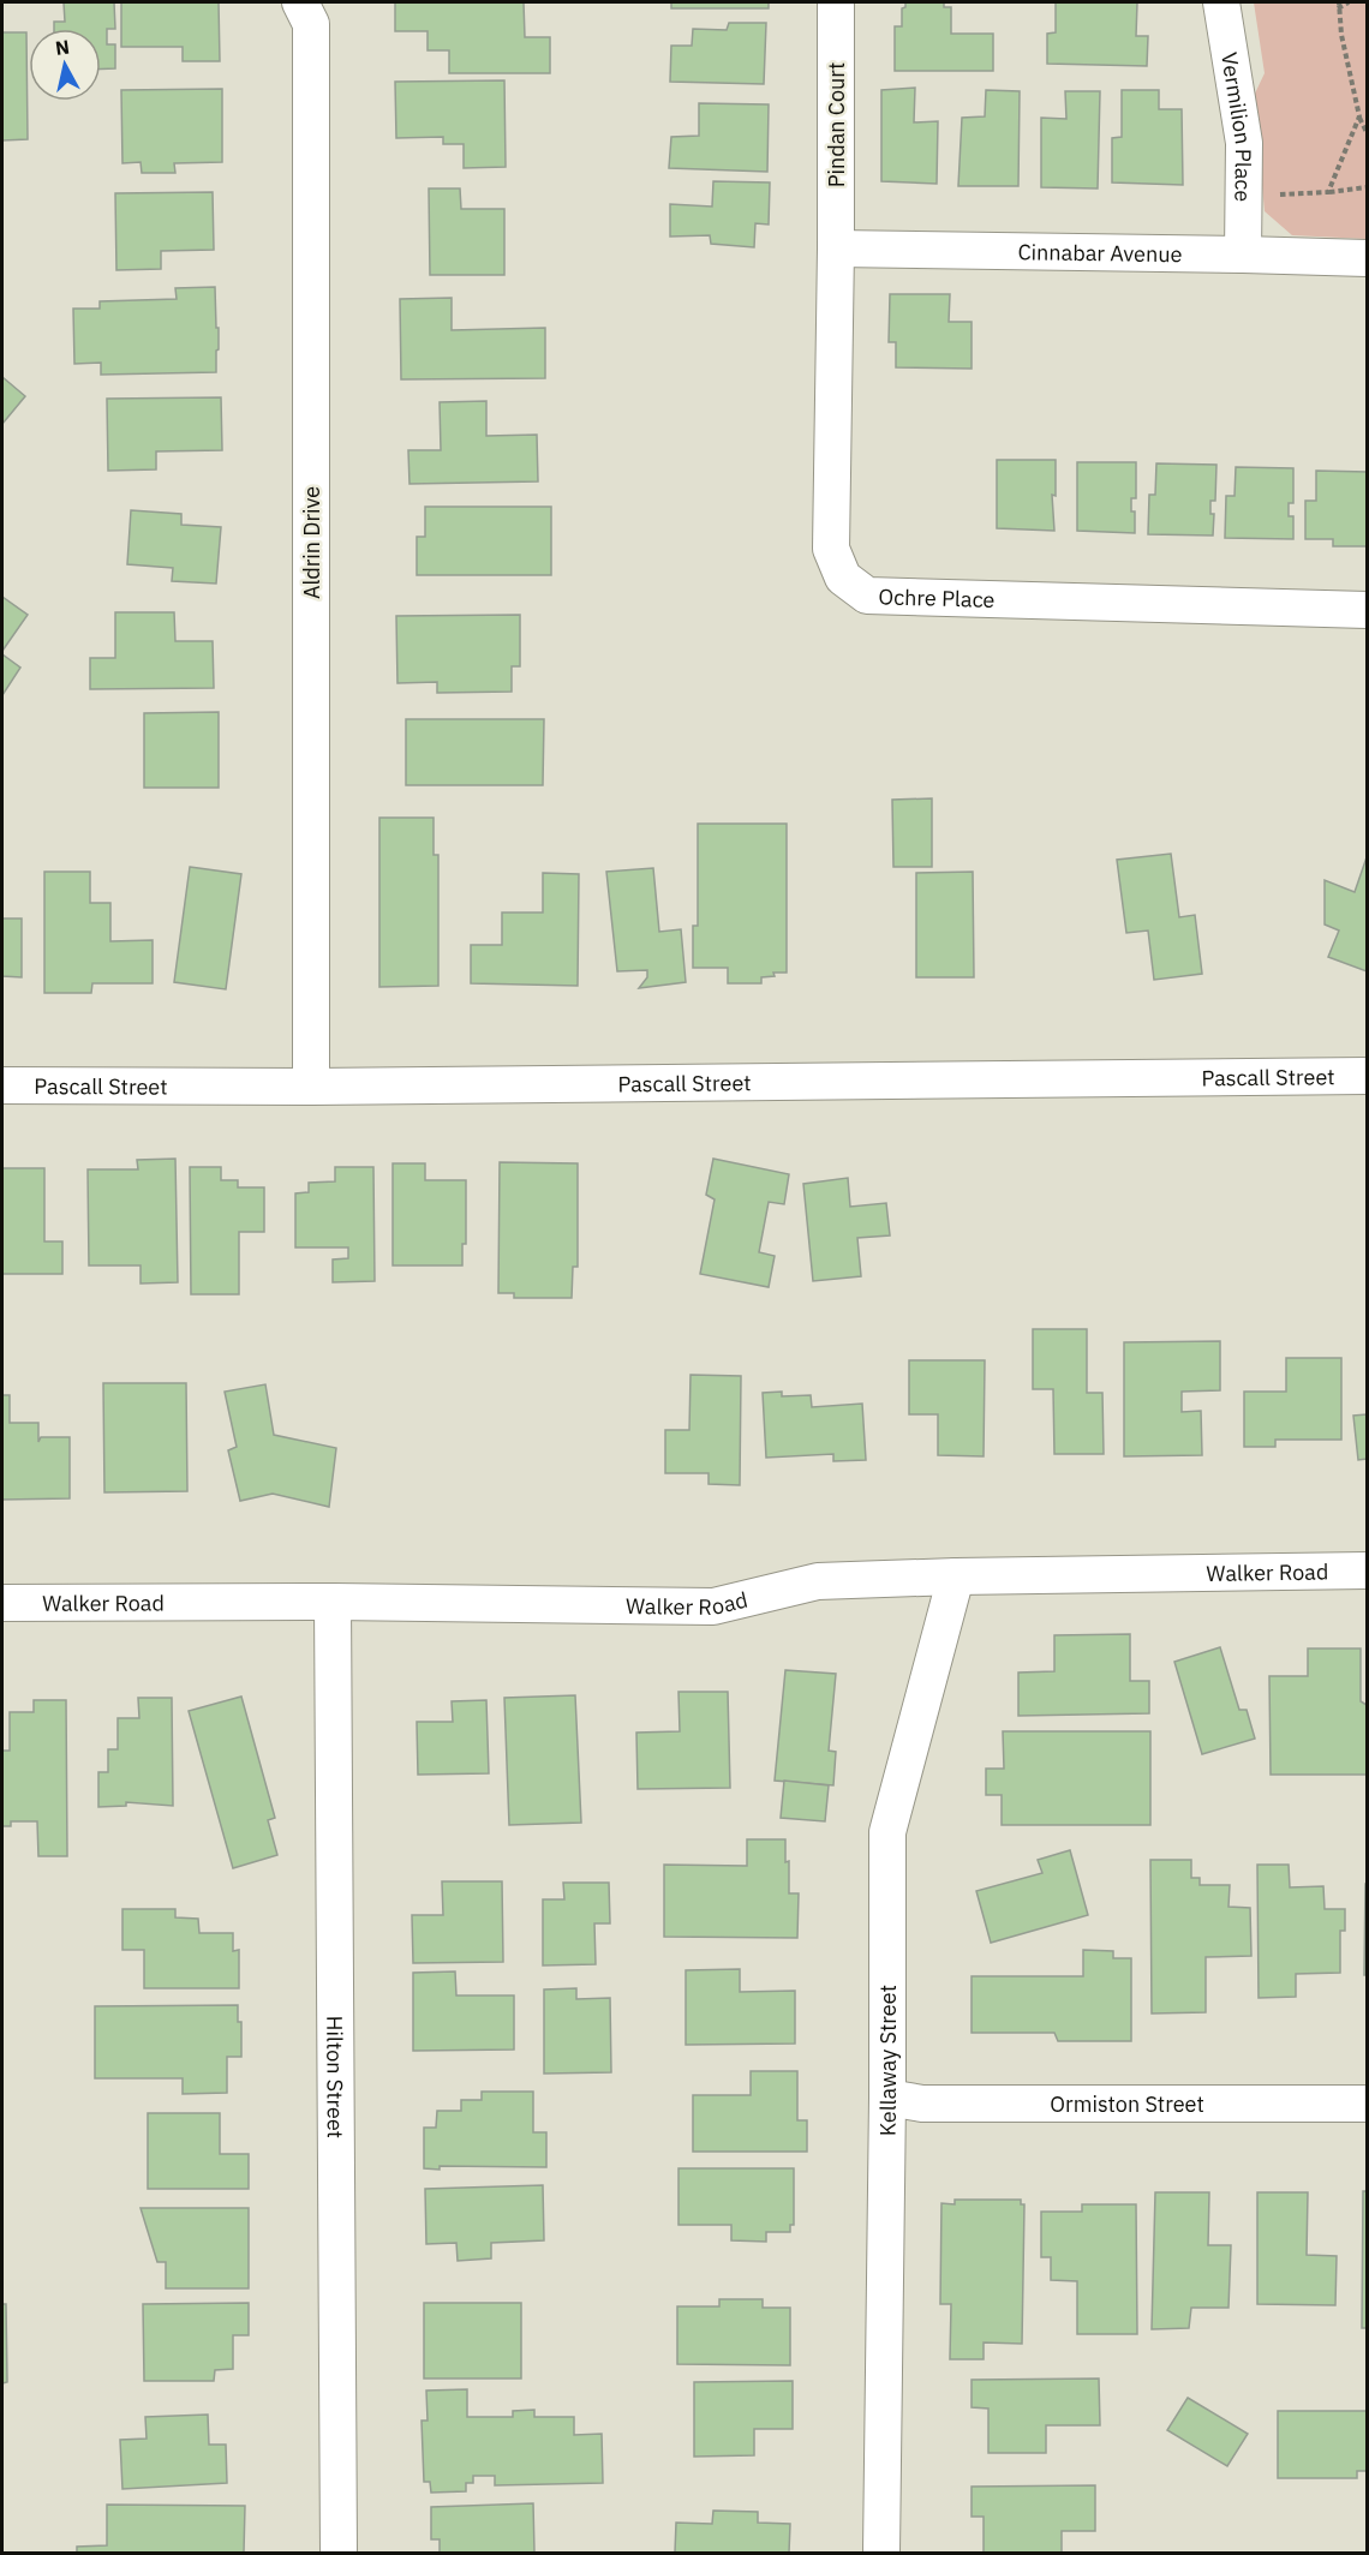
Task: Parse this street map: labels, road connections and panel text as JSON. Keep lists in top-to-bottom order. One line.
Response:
{"streets":{"street":["Pindan Court","Vermilion Place","Cinnabar Avenue","Aldrin Drive","Ochre Place","Pascall Street","Walker Road","Kellaway Street","Hilton Street","Ormiston Street"]},"crossings":[["Pindan Court","Cinnabar Avenue"],["Pindan Court","Ochre Place"],["Vermilion Place","Cinnabar Avenue"],["Cinnabar Avenue","Ochre Place"],["Aldrin Drive","Pascall Street"],["Walker Road","Kellaway Street"],["Walker Road","Hilton Street"],["Kellaway Street","Ormiston Street"]],"north":"top"}
